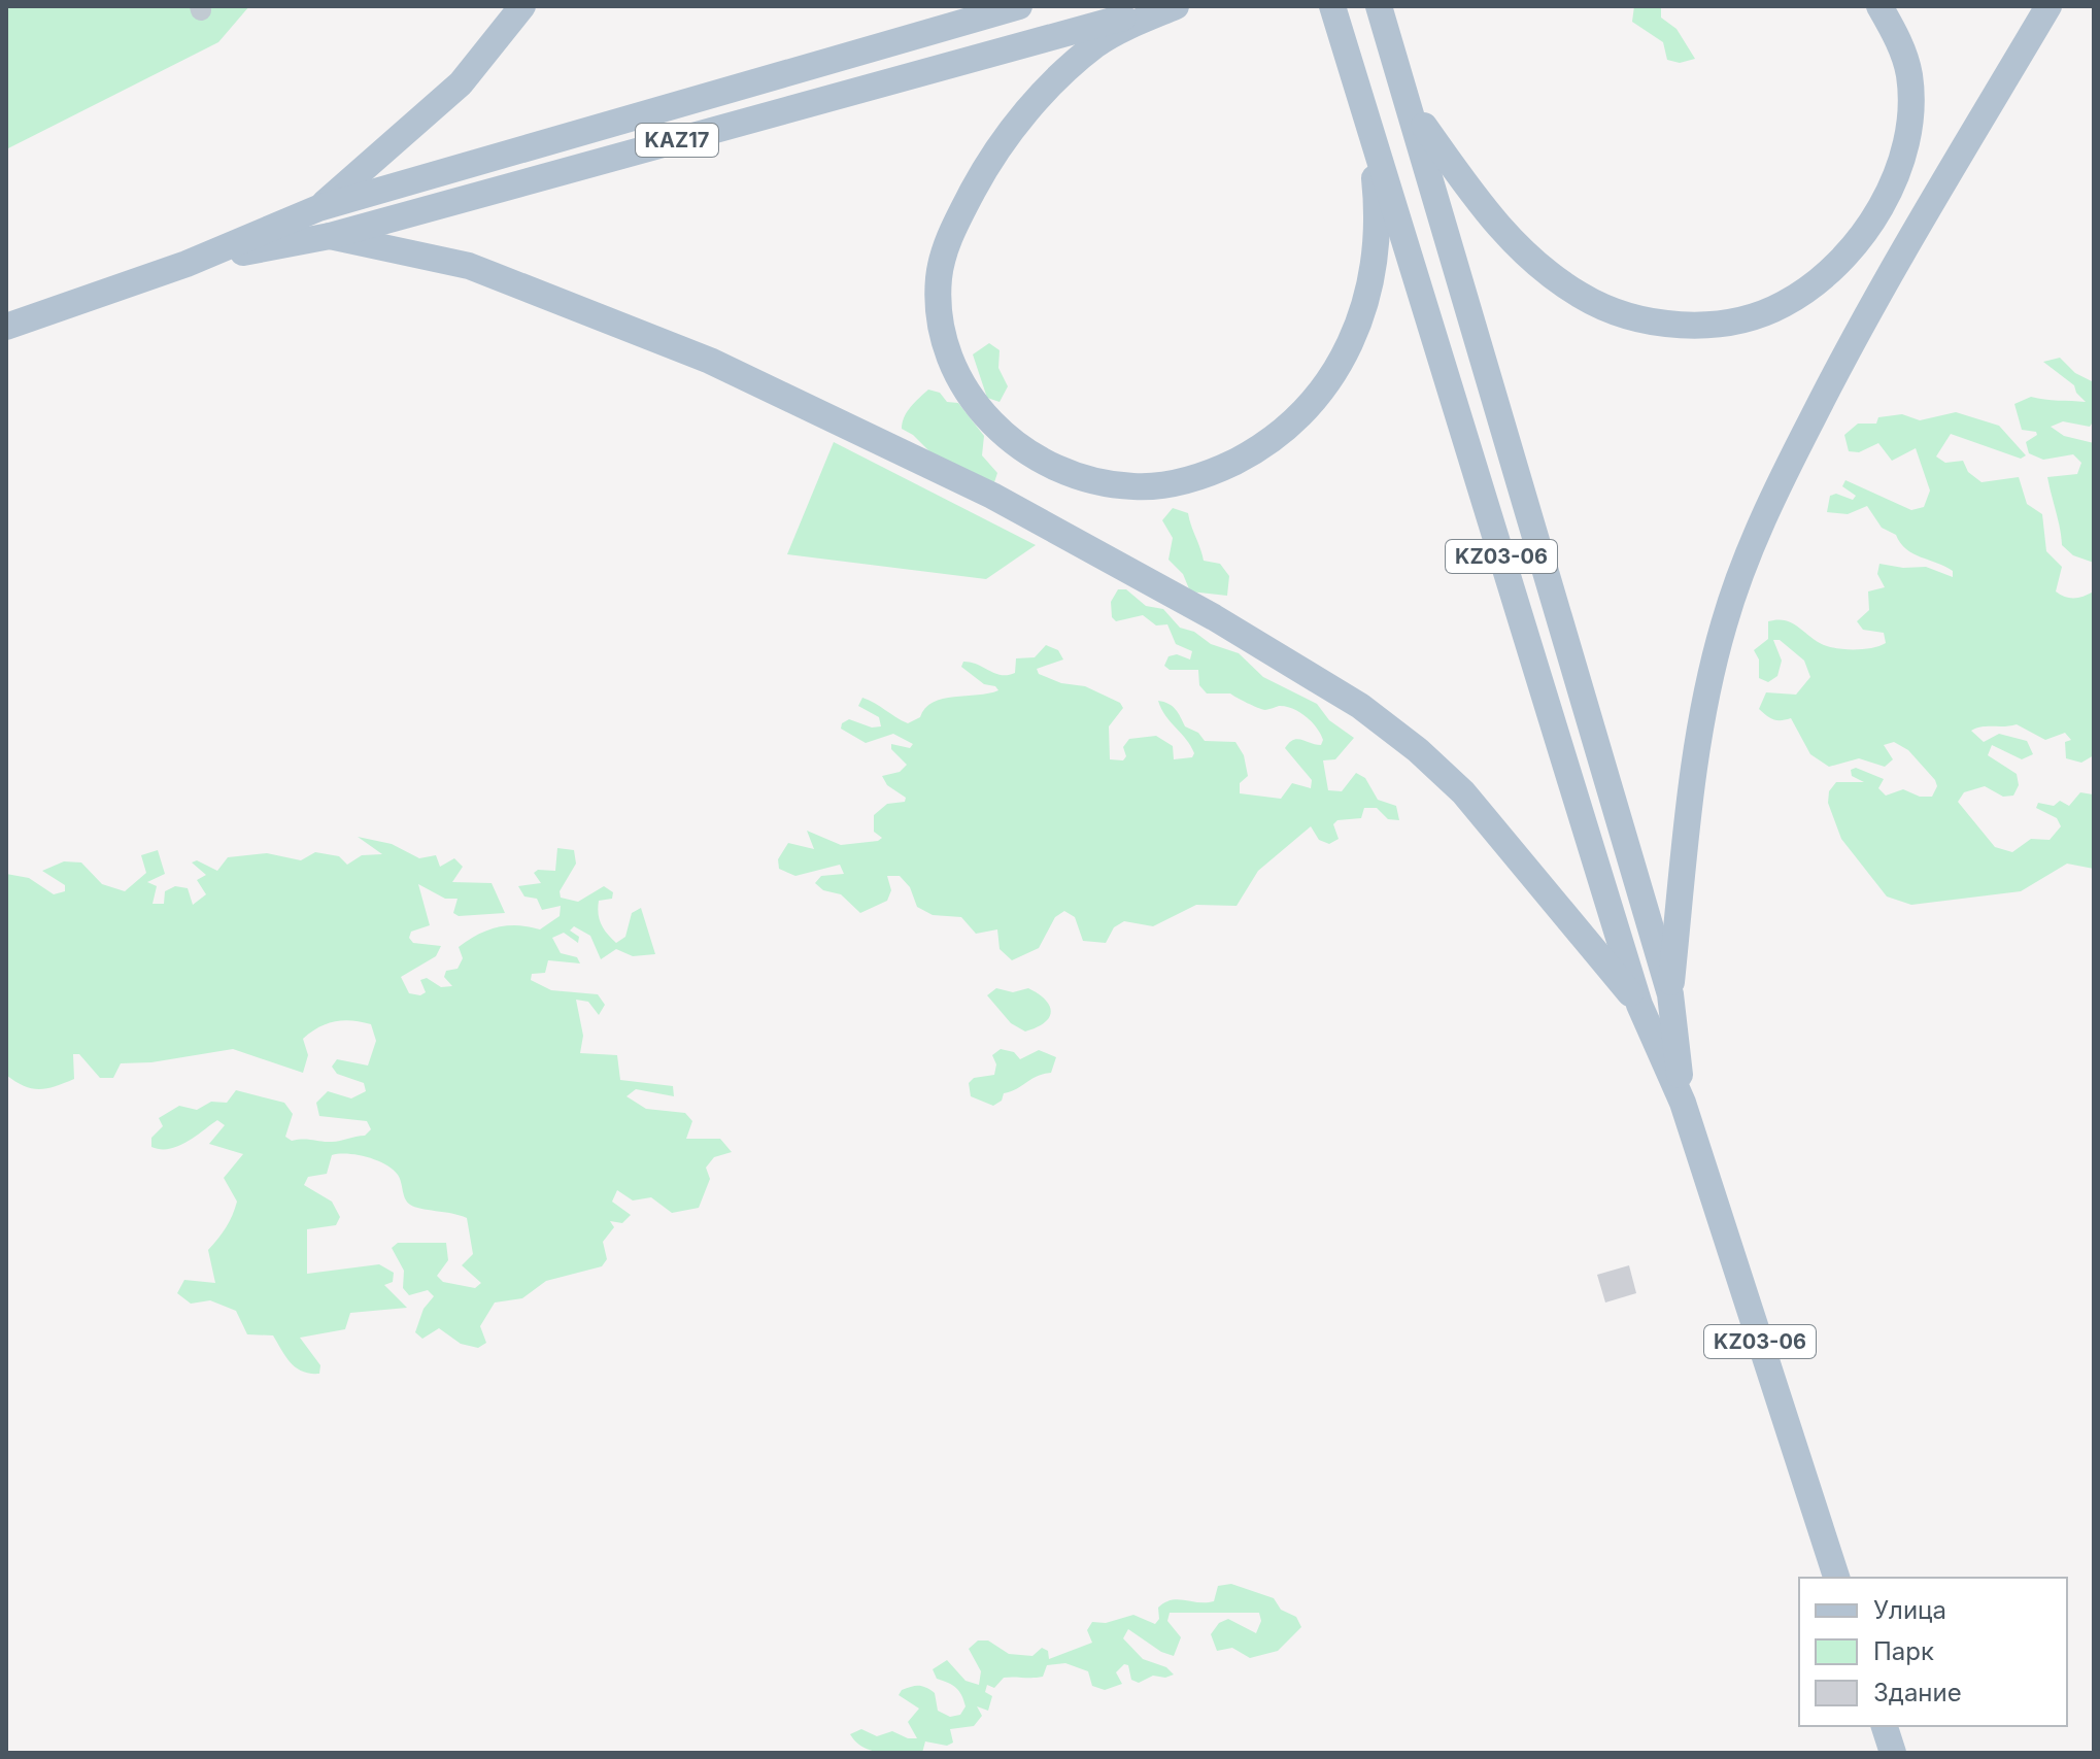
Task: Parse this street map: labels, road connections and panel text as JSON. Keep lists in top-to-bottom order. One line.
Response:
{"streets":{"main road":["KAZ17","KZ03-06"]},"legend":["Улица","Парк","Здание"]}
